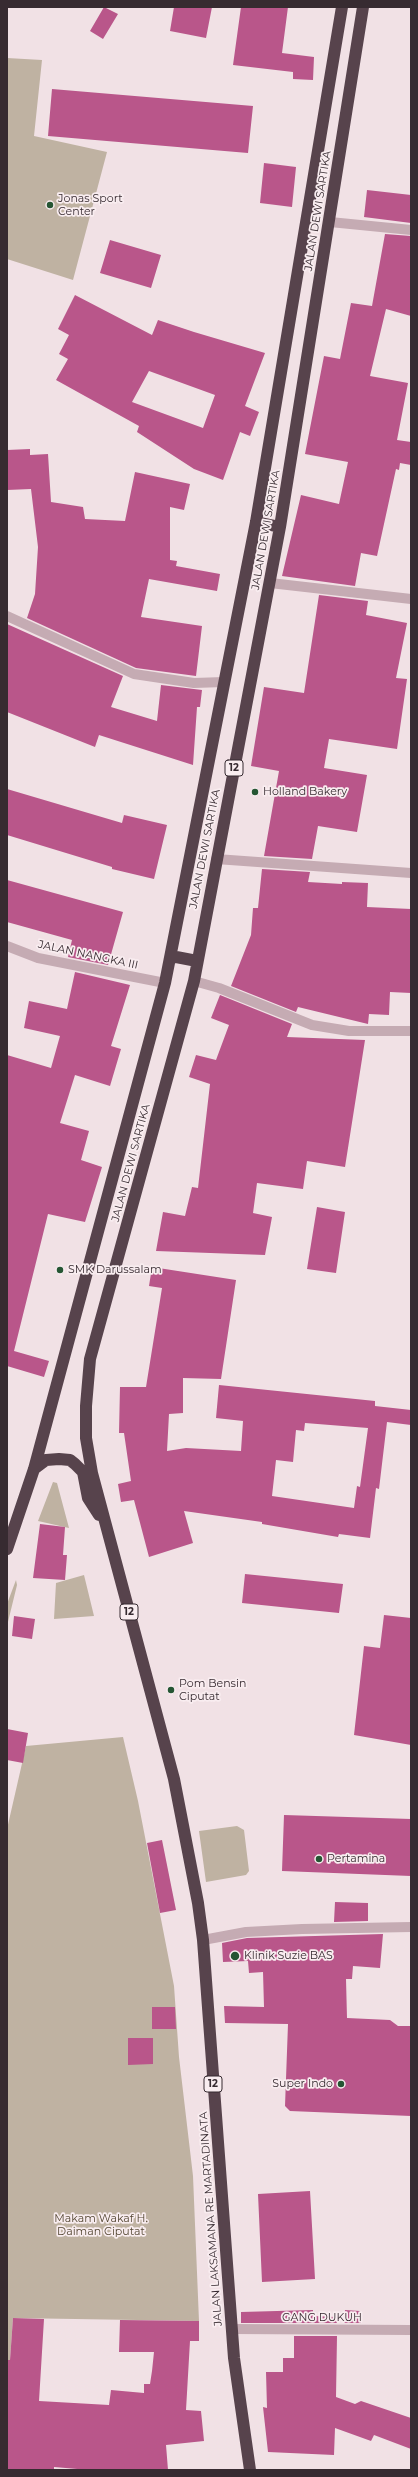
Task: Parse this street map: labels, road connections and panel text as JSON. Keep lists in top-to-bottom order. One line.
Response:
{"streets":{"highway":["JALAN DEWI SARTIKA","12","JALAN LAKSAMANA RE MARTADINATA"],"street":["JALAN NANGKA III","GANG DUKUH"]},"crossings":[["JALAN DEWI SARTIKA","12"],["JALAN DEWI SARTIKA","JALAN NANGKA III"],["JALAN DEWI SARTIKA","JALAN LAKSAMANA RE MARTADINATA"],["JALAN LAKSAMANA RE MARTADINATA","GANG DUKUH"]],"parks":["Makam Wakaf H. Daiman Ciputat"],"places":["Jonas Sport Center","Holland Bakery","SMK Darussalam","Pom Bensin Ciputat","Pertamina","Klinik Suzie BAS","Super Indo"]}
